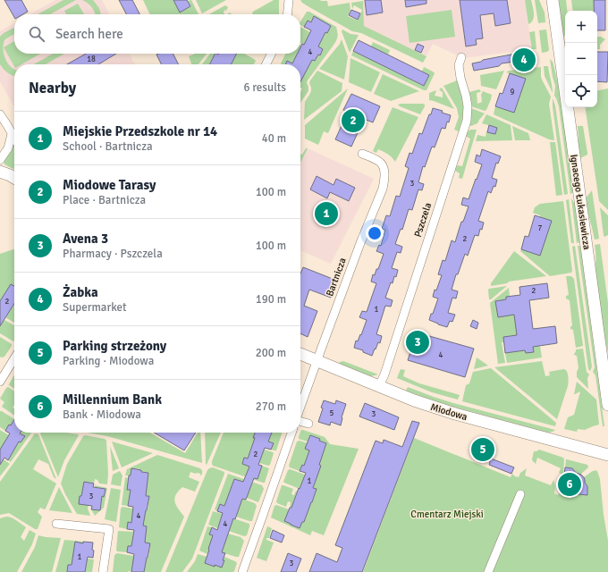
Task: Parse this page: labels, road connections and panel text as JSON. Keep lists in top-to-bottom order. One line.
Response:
{"streets":{"street":["Ignacego Łukasiewicza","Pszczela","Bartnicza","Miodowa"]},"crossings":[["Pszczela","Miodowa"],["Bartnicza","Miodowa"]],"parks":["Cmentarz Miejski"],"house_numbers":["4","18","9","3","7","2","2","2","1","4","5","3","2","1","3","4","4","1","3"],"page":{"map_buttons":["+","−"],"search":"Search here","pins":["4","2","1","3","5","6"],"heading":["Nearby","6 results"],"list":[{"mark":"1","name":"Miejskie Przedszkole nr 14","note":"School · Bartnicza","value":"40 m"},{"mark":"2","name":"Miodowe Tarasy","note":"Place · Bartnicza","value":"100 m"},{"mark":"3","name":"Avena 3","note":"Pharmacy · Pszczela","value":"100 m"},{"mark":"4","name":"Żabka","note":"Supermarket","value":"190 m"},{"mark":"5","name":"Parking strzeżony","note":"Parking · Miodowa","value":"200 m"},{"mark":"6","name":"Millennium Bank","note":"Bank · Miodowa","value":"270 m"}]}}
